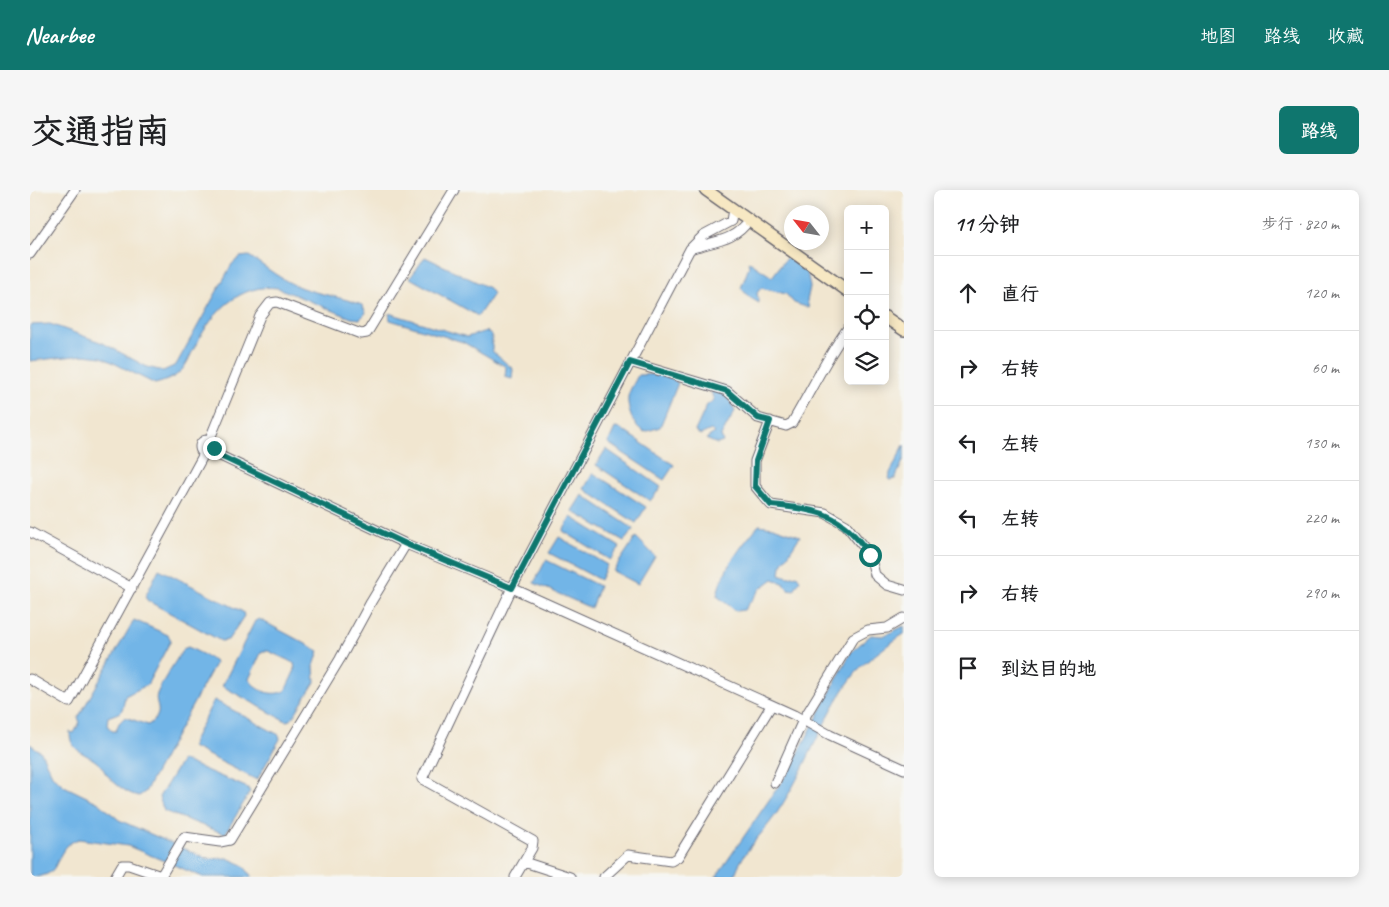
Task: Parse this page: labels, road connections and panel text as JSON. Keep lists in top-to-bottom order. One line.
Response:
{"north":"top left","page":{"header":"Nearbee","nav":["地图","路线","收藏"],"buttons":"路线","title":"交通指南","heading":["11 分钟","步行 · 820 m"],"map_buttons":["+","−"],"list":[["直行","120 m"],["右转","60 m"],["左转","130 m"],["左转","220 m"],["右转","290 m"],"到达目的地"]}}
